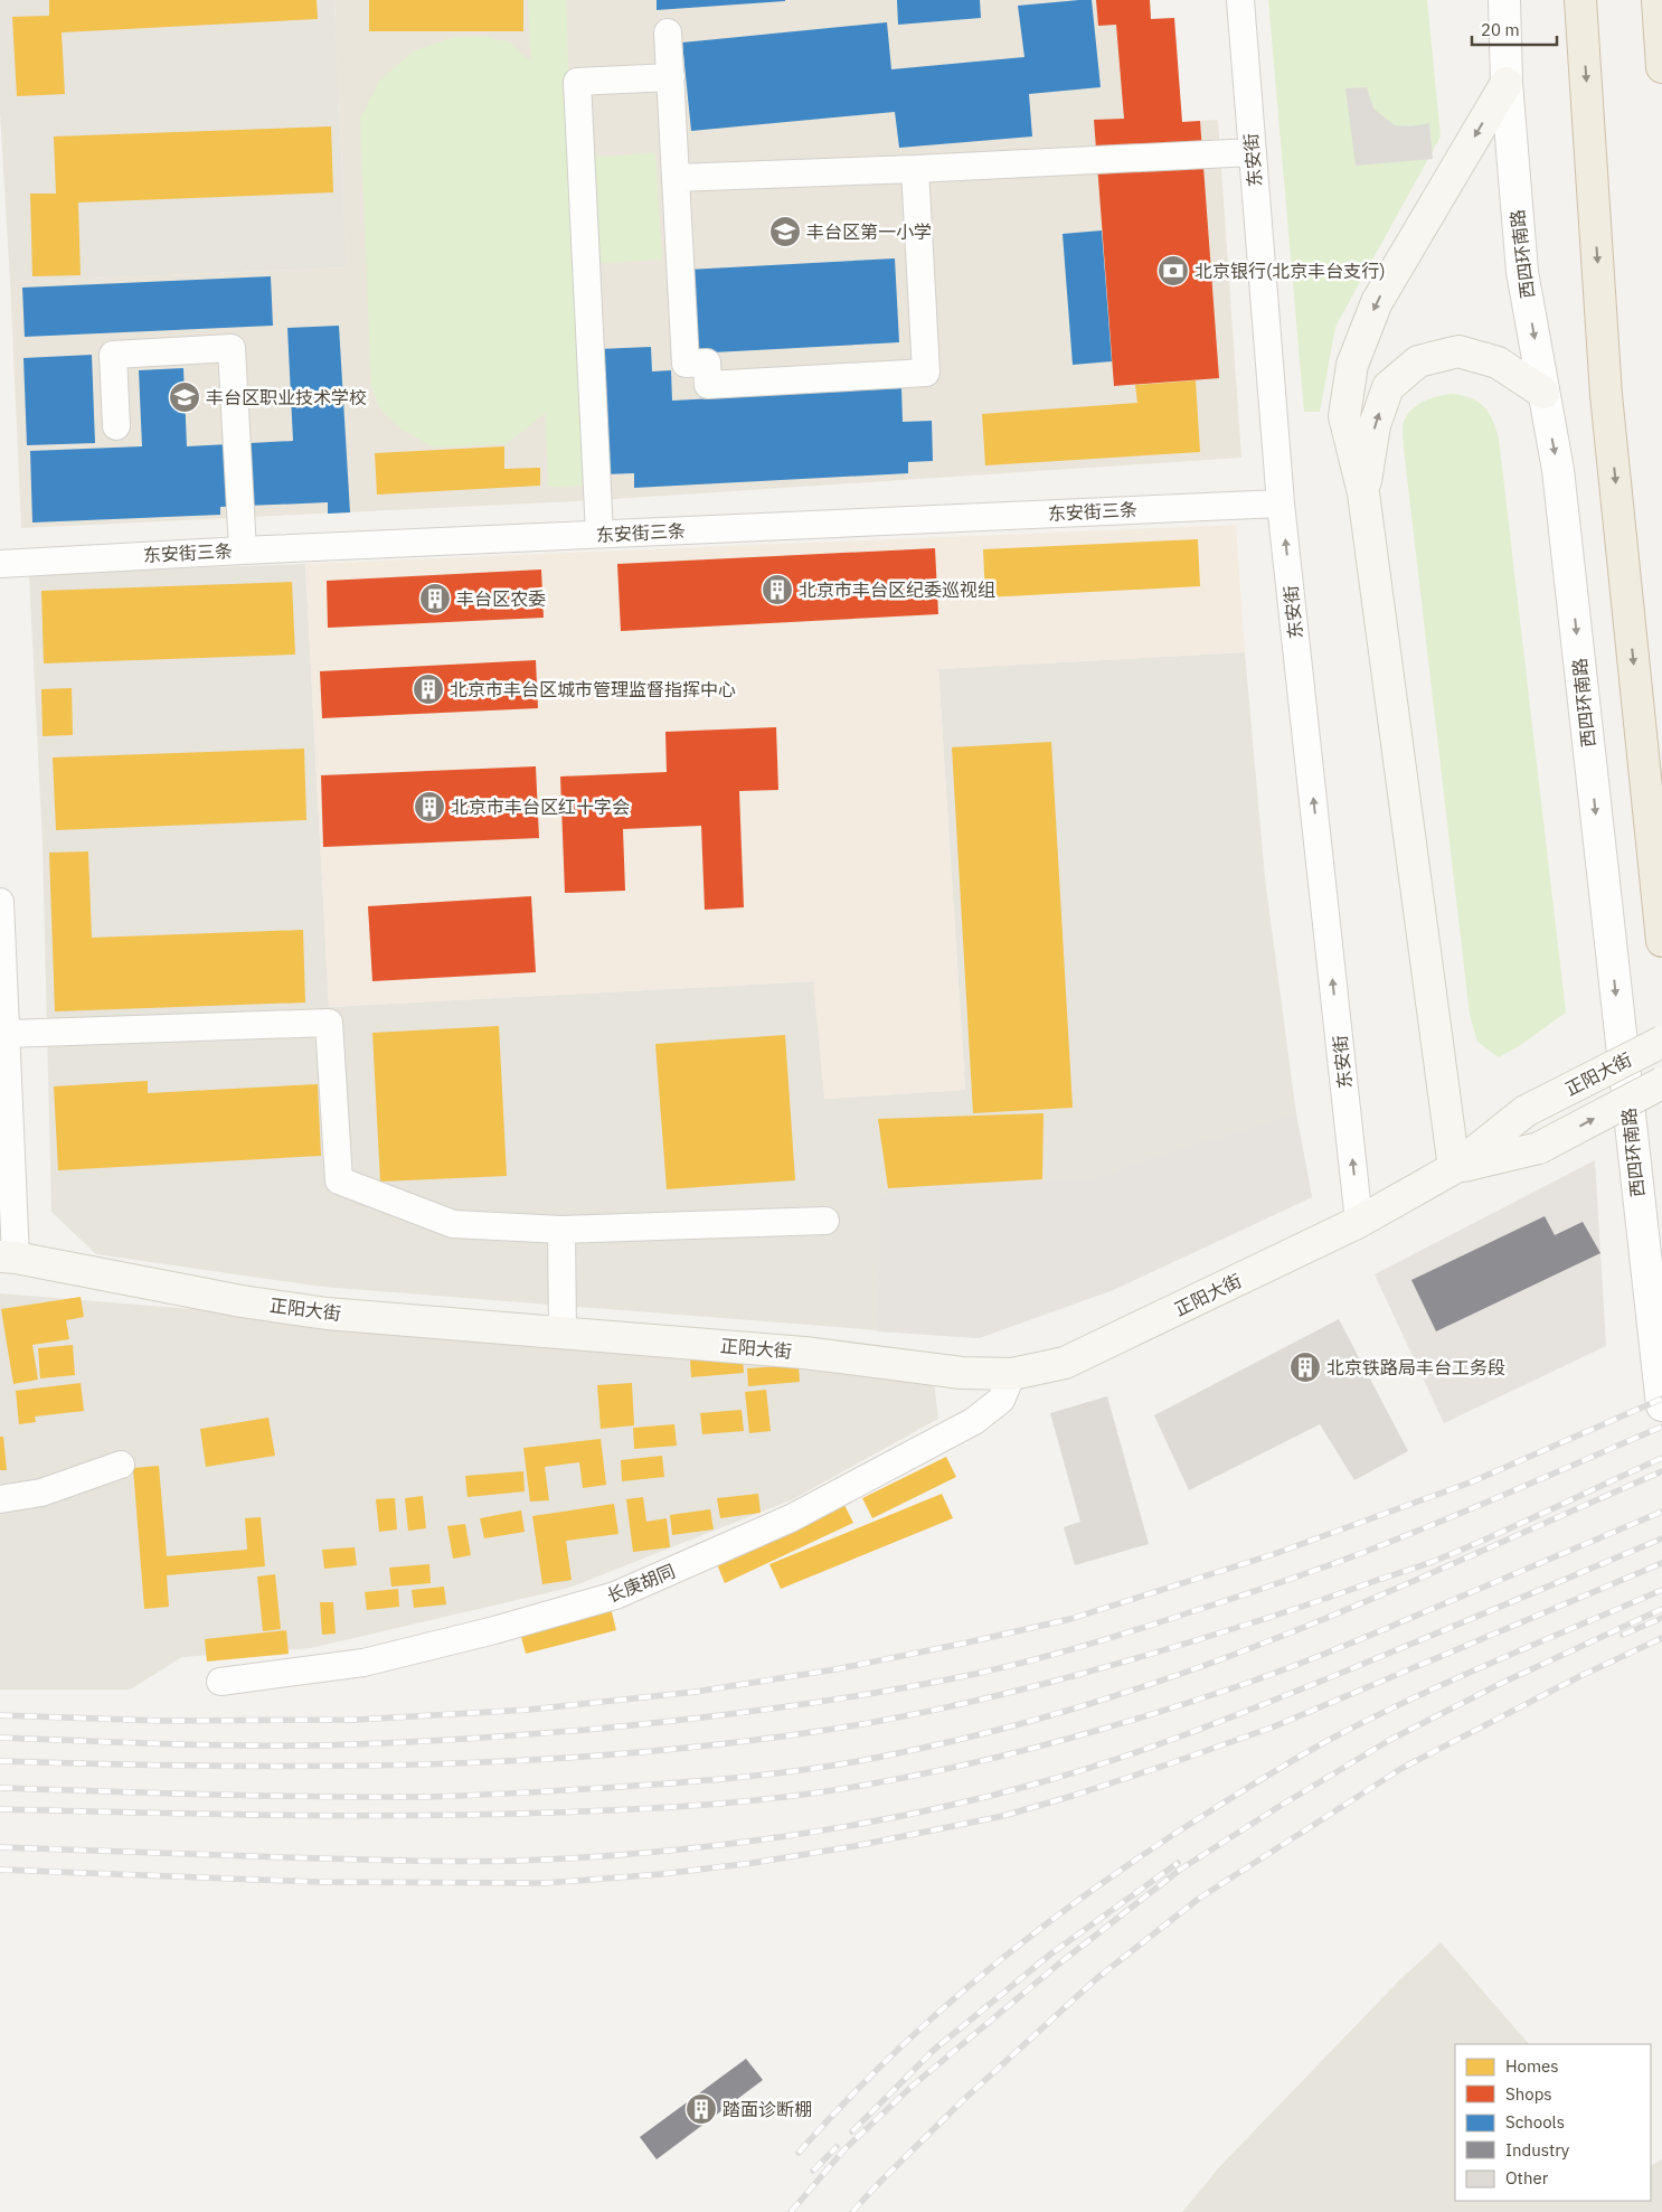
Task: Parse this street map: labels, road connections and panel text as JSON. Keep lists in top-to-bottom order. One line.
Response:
{"streets":{"main road":["正阳大街"],"street":["东安街","西四环南路","东安街三条","长庚胡同"]},"crossings":[["东安街","东安街三条"],["东安街","正阳大街"],["正阳大街","长庚胡同"]],"one_way":["东安街","西四环南路"],"places":{"school or university":["丰台区第一小学","丰台区职业技术学校"],"bank":["北京银行(北京丰台支行)"],"building":["北京市丰台区纪委巡视组","丰台区农委","北京市丰台区城市管理监督指挥中心","北京市丰台区红十字会","北京铁路局丰台工务段","踏面诊断棚"]},"legend":["Homes","Shops","Schools","Industry","Other"],"scale_bar":"20 m"}
